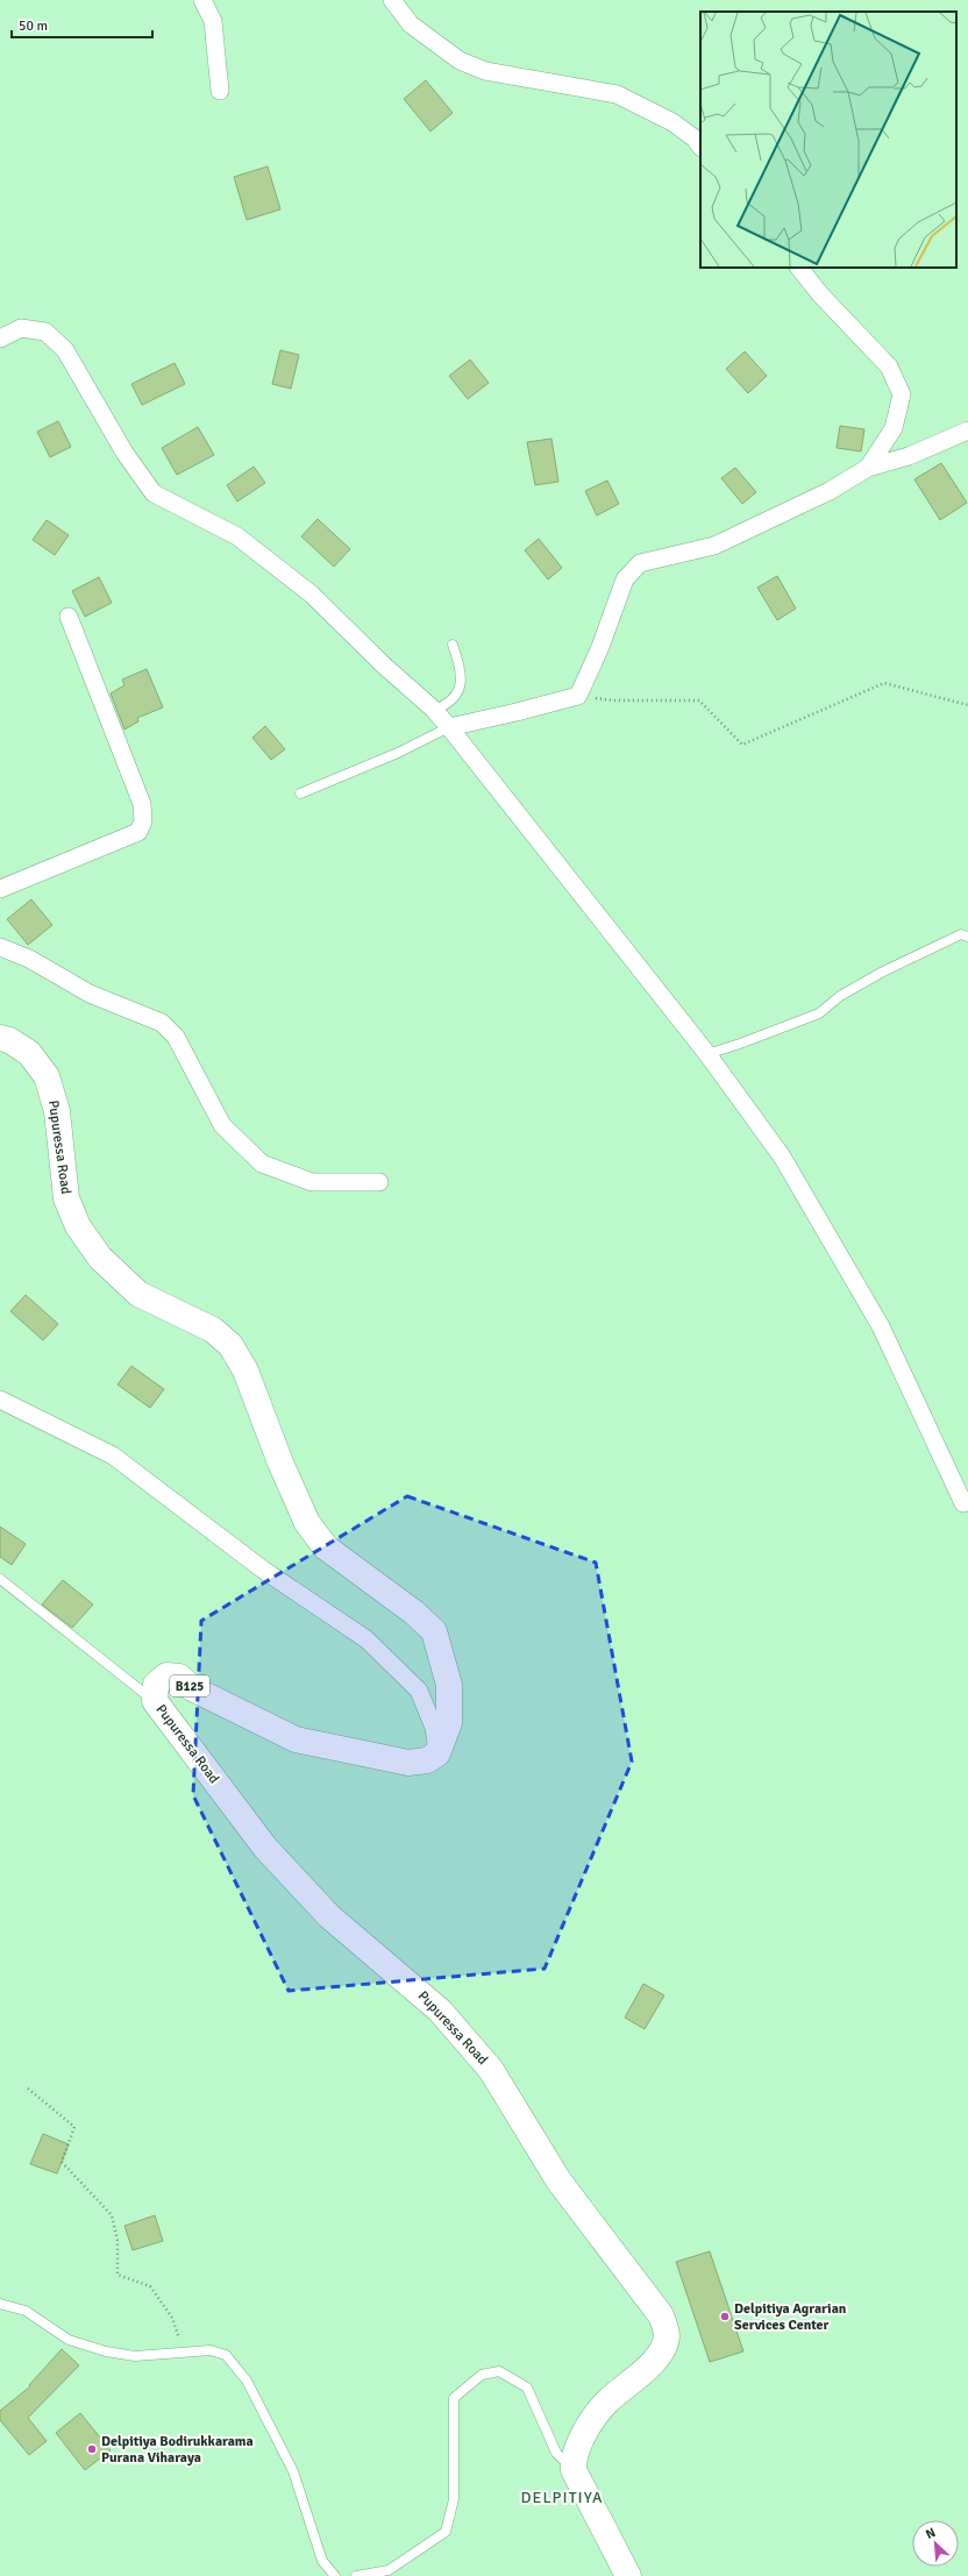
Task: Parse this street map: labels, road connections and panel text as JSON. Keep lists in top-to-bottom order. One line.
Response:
{"streets":{"main road":["Pupuressa Road","B125"]},"districts":["DELPITIYA"],"places":["Delpitiya Agrarian Services Center","Delpitiya Bodirukkarama Purana Viharaya"],"scale_bar":"50 m","north":"top left"}
